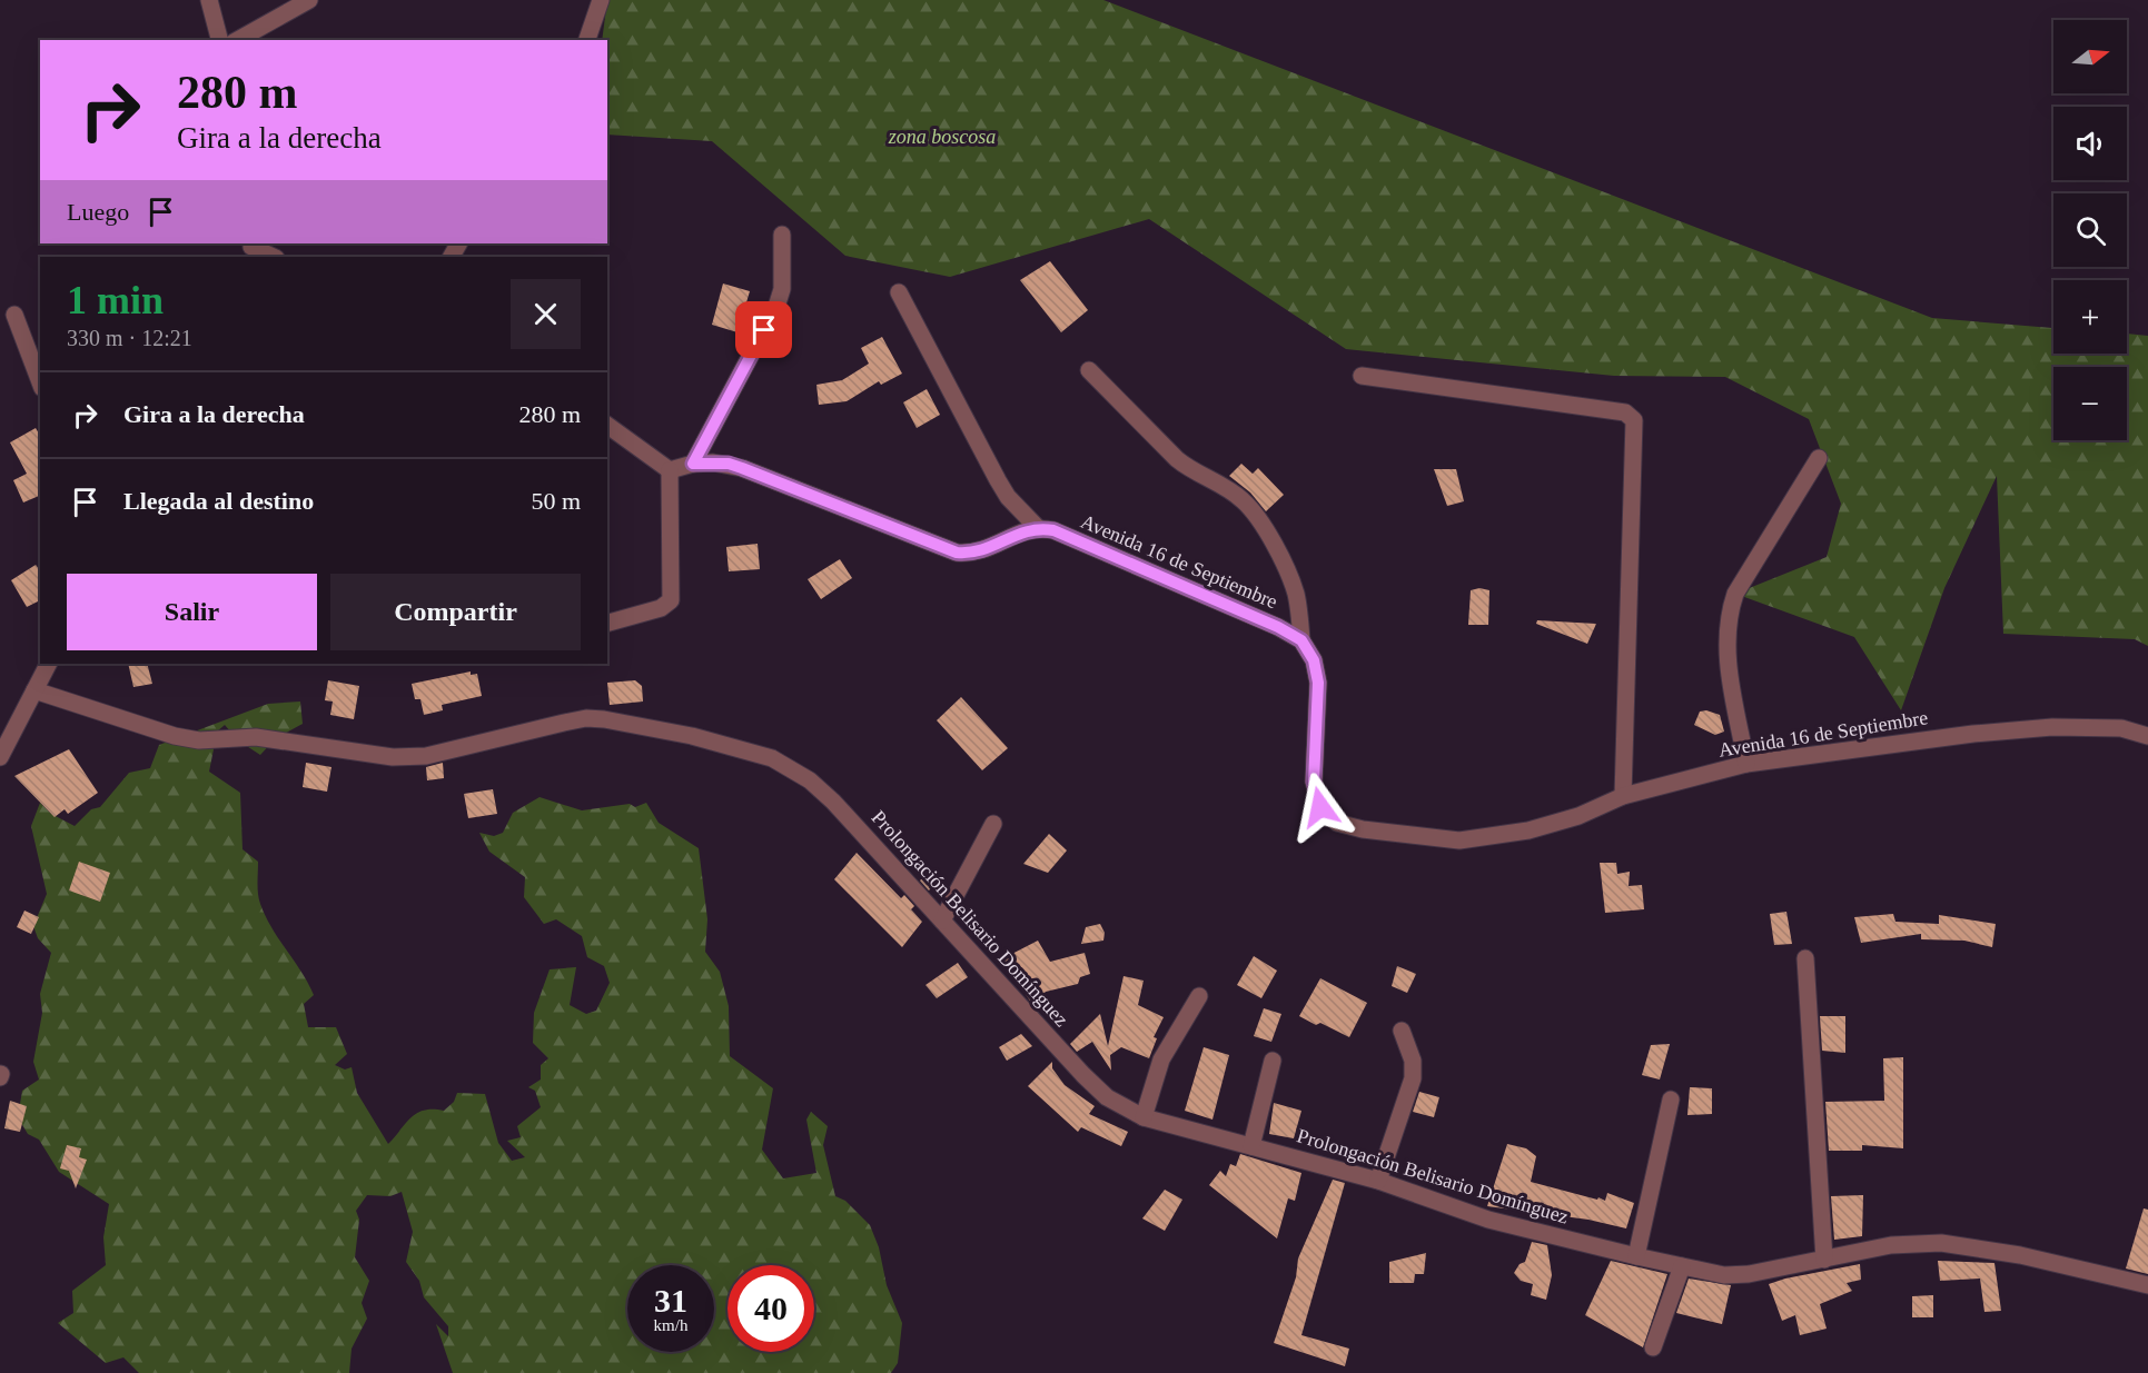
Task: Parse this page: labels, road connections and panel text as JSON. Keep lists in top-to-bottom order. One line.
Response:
{"streets":{"street":["Avenida 16 de Septiembre","Prolongación Belisario Domínguez"]},"parks":["zona boscosa"],"north":"right","page":{"map_buttons":["+","−"],"turn":["280 m","Gira a la derecha"],"then":"Luego","heading":["1 min","330 m · 12:21"],"list":[{"name":"Gira a la derecha","value":"280 m"},{"name":"Llegada al destino","value":"50 m"}],"buttons":["Salir","Compartir"],"speed":"31 km/h","limit":"40"}}
